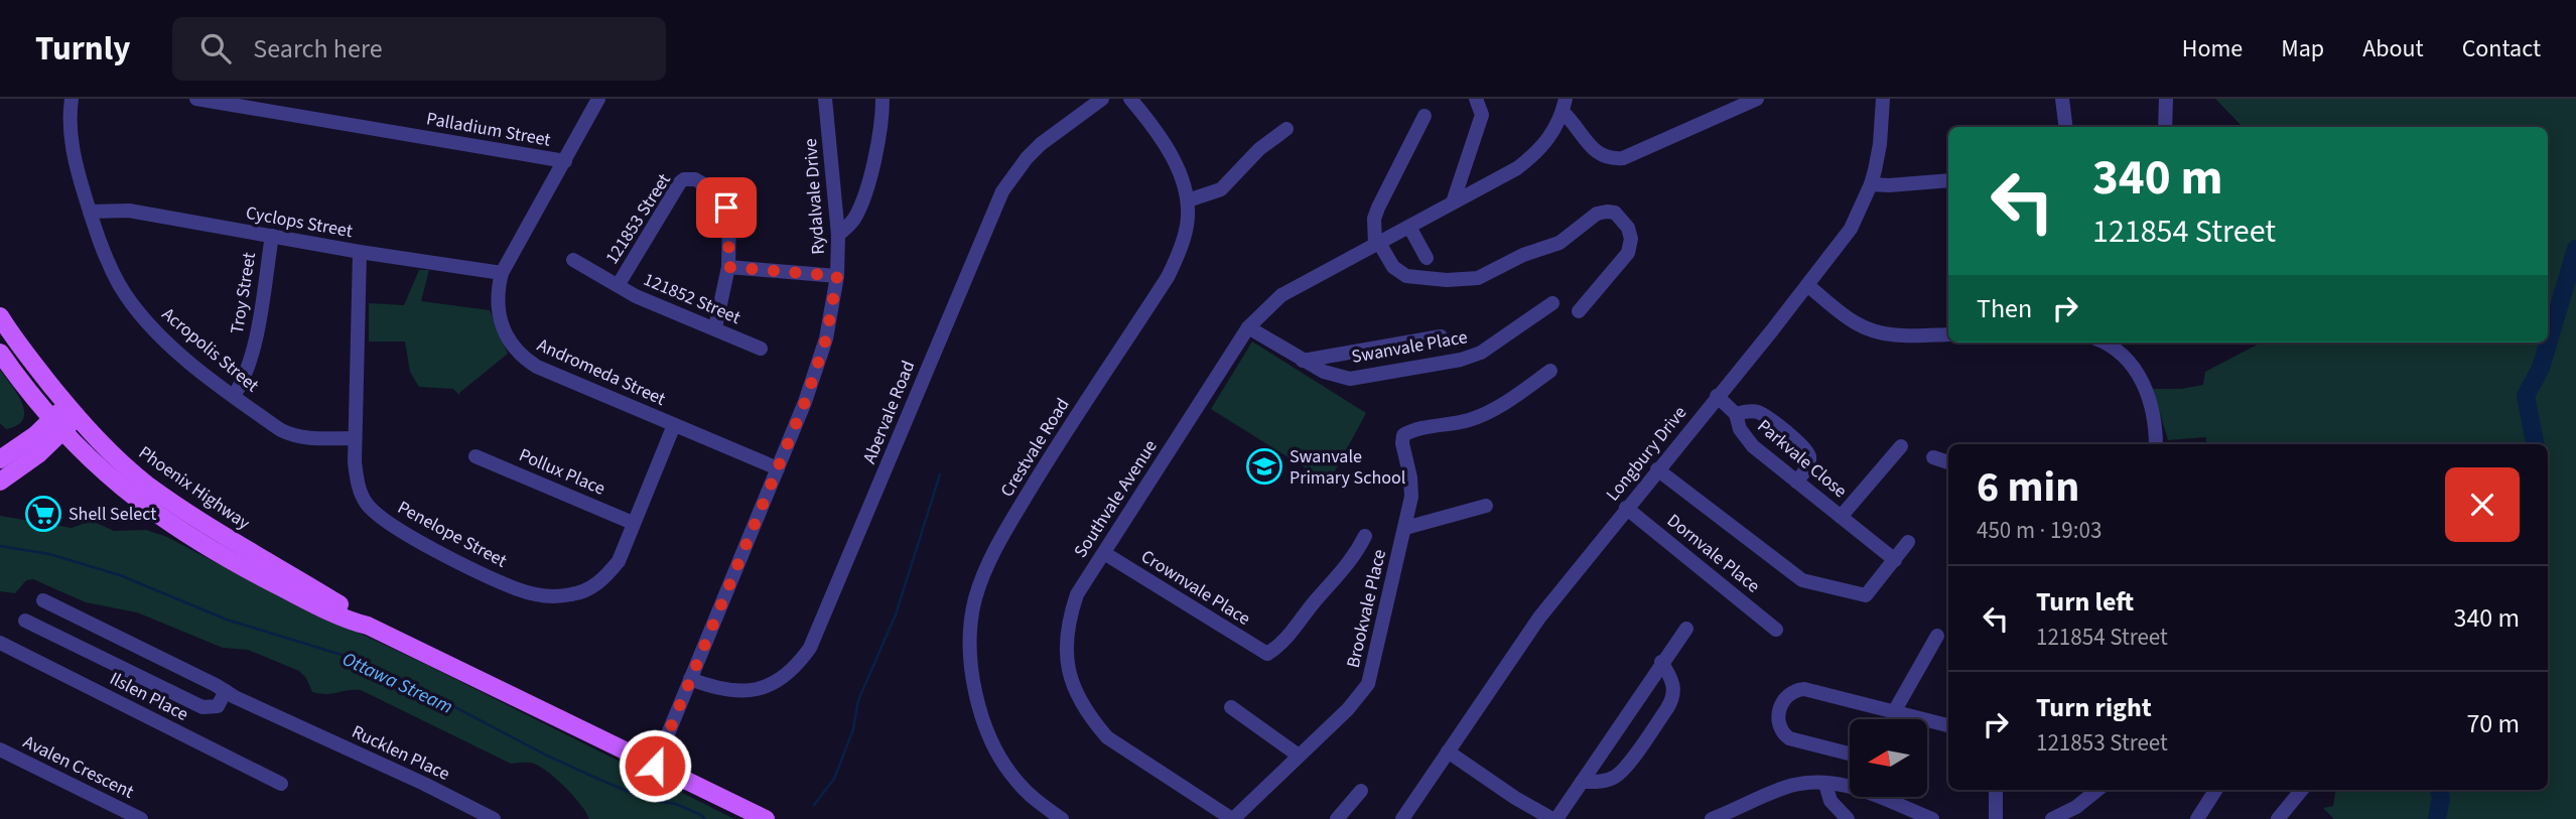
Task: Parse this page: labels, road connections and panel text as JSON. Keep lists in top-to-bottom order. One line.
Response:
{"streets":{"main road":["Phoenix Highway"],"street":["Palladium Street","Rydalvale Drive","121853 Street","Cyclops Street","Troy Street","121852 Street","Swanvale Place","Acropolis Street","Andromeda Street","Abervale Road","Crestvale Road","Longbury Drive","Parkvale Close","Pollux Place","Southvale Avenue","Penelope Street","Dornvale Place","Crownvale Place","Brookvale Place","Ilslen Place","Rucklen Place","Avalen Crescent"]},"crossings":[["Palladium Street","Andromeda Street"],["Rydalvale Drive","Andromeda Street"],["Rydalvale Drive","Abervale Road"],["Rydalvale Drive","Phoenix Highway"],["121853 Street","121852 Street"],["Cyclops Street","Troy Street"],["Cyclops Street","Acropolis Street"],["Cyclops Street","Andromeda Street"],["Cyclops Street","Penelope Street"],["Troy Street","Acropolis Street"],["Swanvale Place","Southvale Avenue"],["Acropolis Street","Penelope Street"],["Andromeda Street","Penelope Street"],["Longbury Drive","Parkvale Close"],["Longbury Drive","Dornvale Place"],["Pollux Place","Penelope Street"],["Southvale Avenue","Crownvale Place"],["Southvale Avenue","Brookvale Place"]],"water":["Ottawa Stream"],"places":{"school or university":["Swanvale Primary School"],"supermarket":["Shell Select"]},"north":"left","page":{"header":"Turnly","search":"Search here","nav":["Home","Map","About","Contact"],"turn":["340 m","121854 Street"],"then":"Then","heading":["6 min","450 m · 19:03"],"list":[{"name":"Turn left","note":"121854 Street","value":"340 m"},{"name":"Turn right","note":"121853 Street","value":"70 m"}]}}
